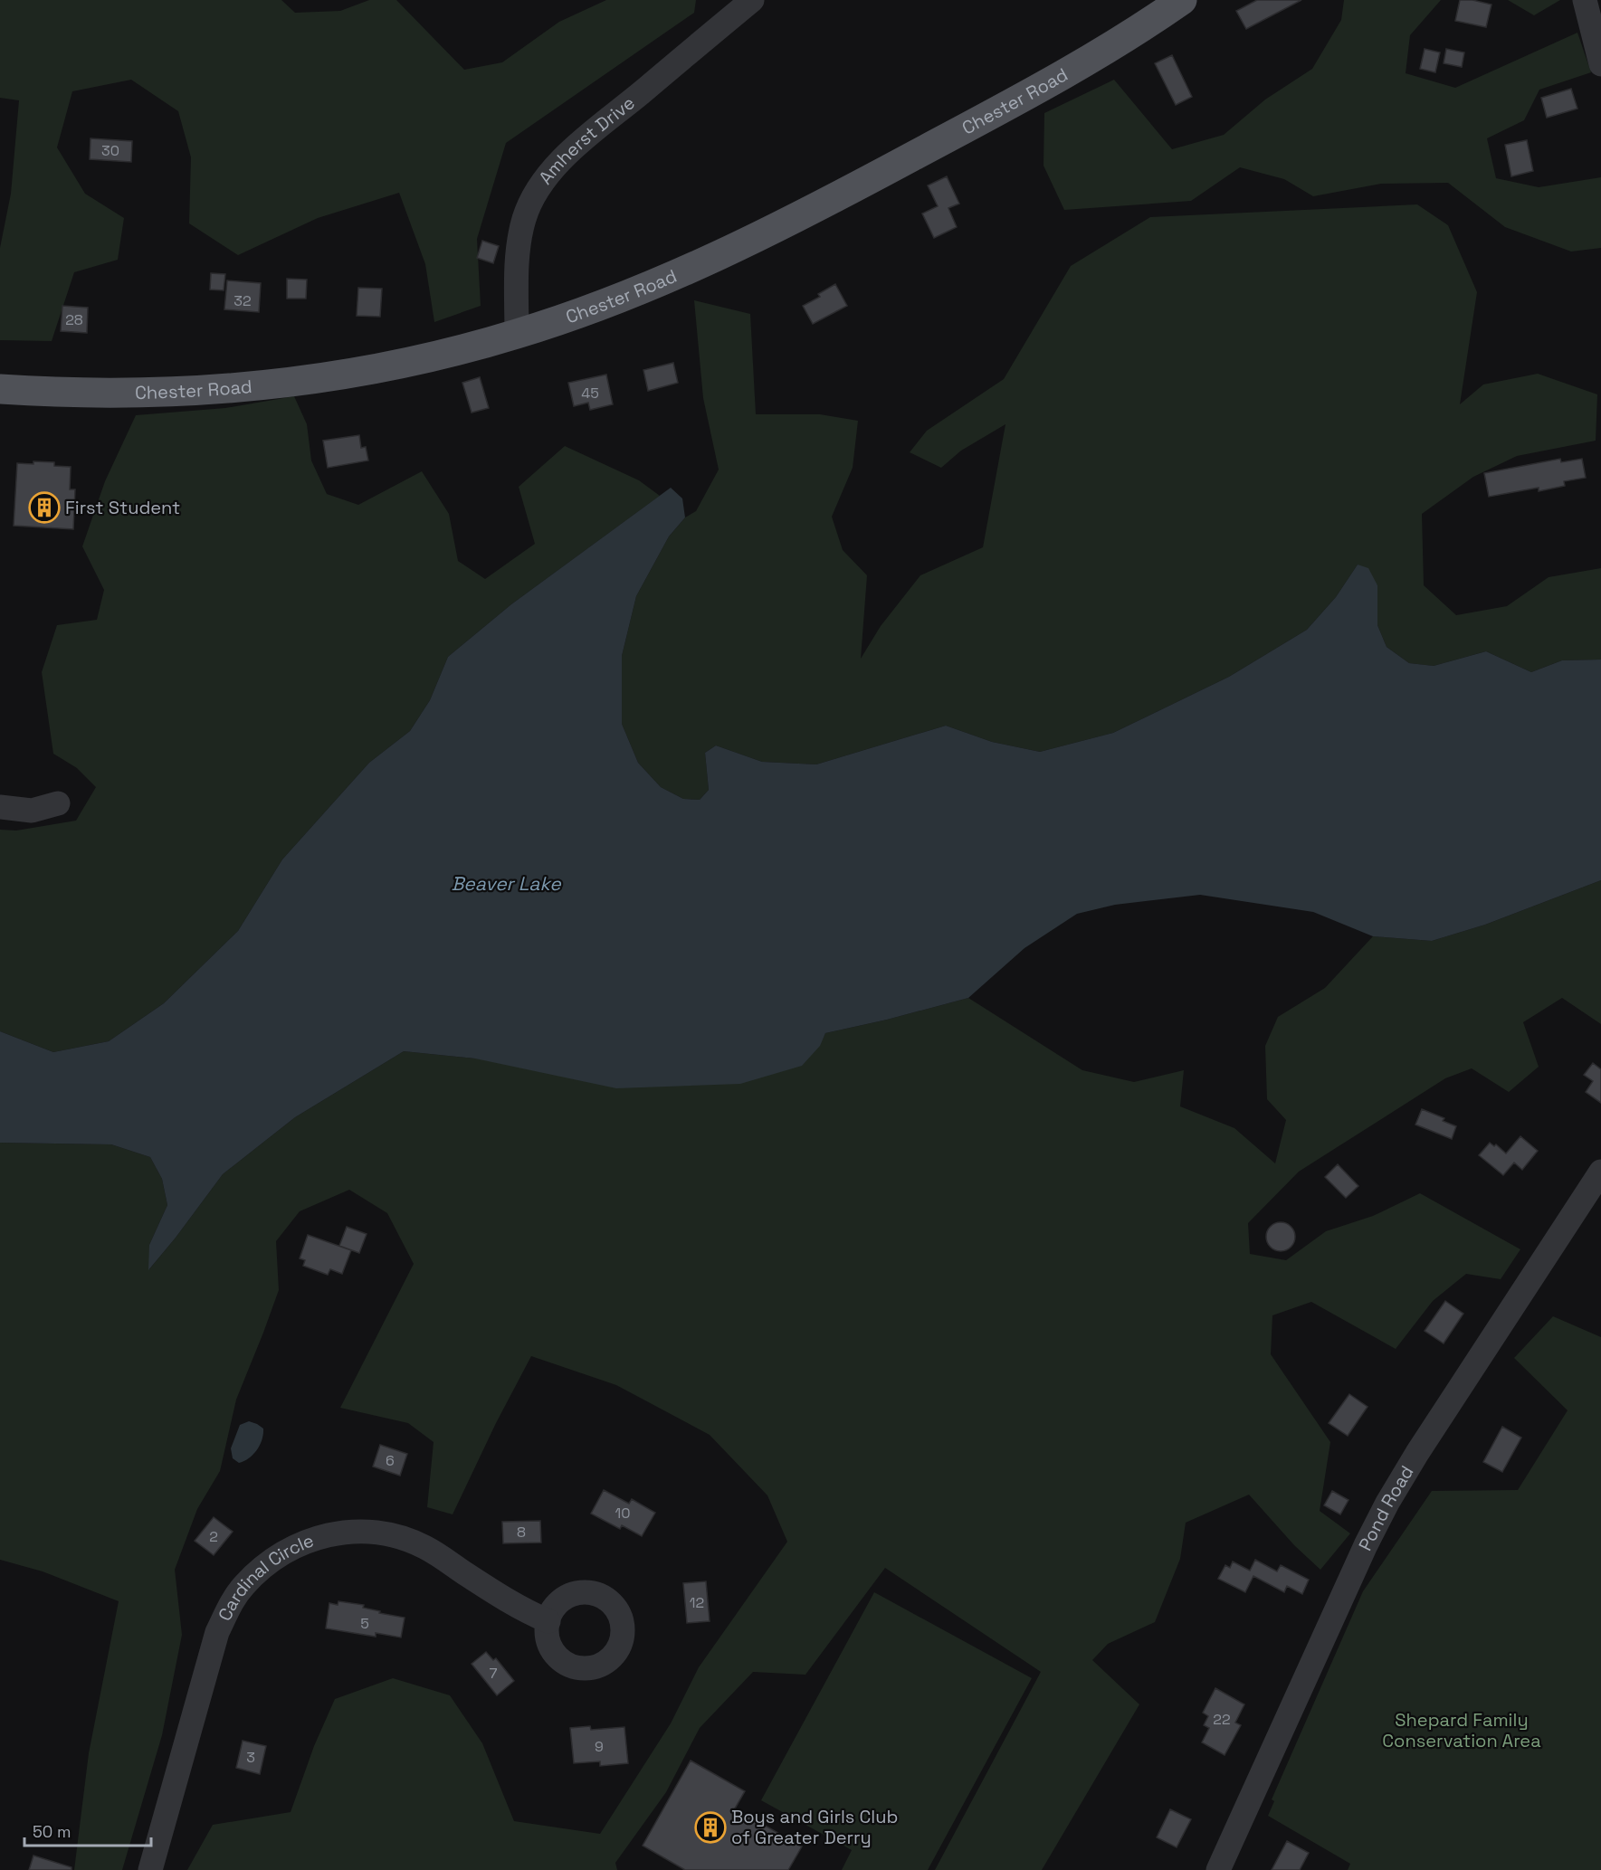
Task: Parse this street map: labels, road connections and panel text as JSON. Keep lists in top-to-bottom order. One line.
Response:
{"streets":{"main road":["Chester Road"],"street":["Amherst Drive","Pond Road","Cardinal Circle"]},"crossings":[["Chester Road","Amherst Drive"]],"water":["Beaver Lake"],"parks":["Shepard Family Conservation Area"],"places":{"building":["First Student","Boys and Girls Club of Greater Derry"]},"house_numbers":["30","32","28","45","6","10","8","2","12","5","7","22","9","3"],"scale_bar":"50 m"}
